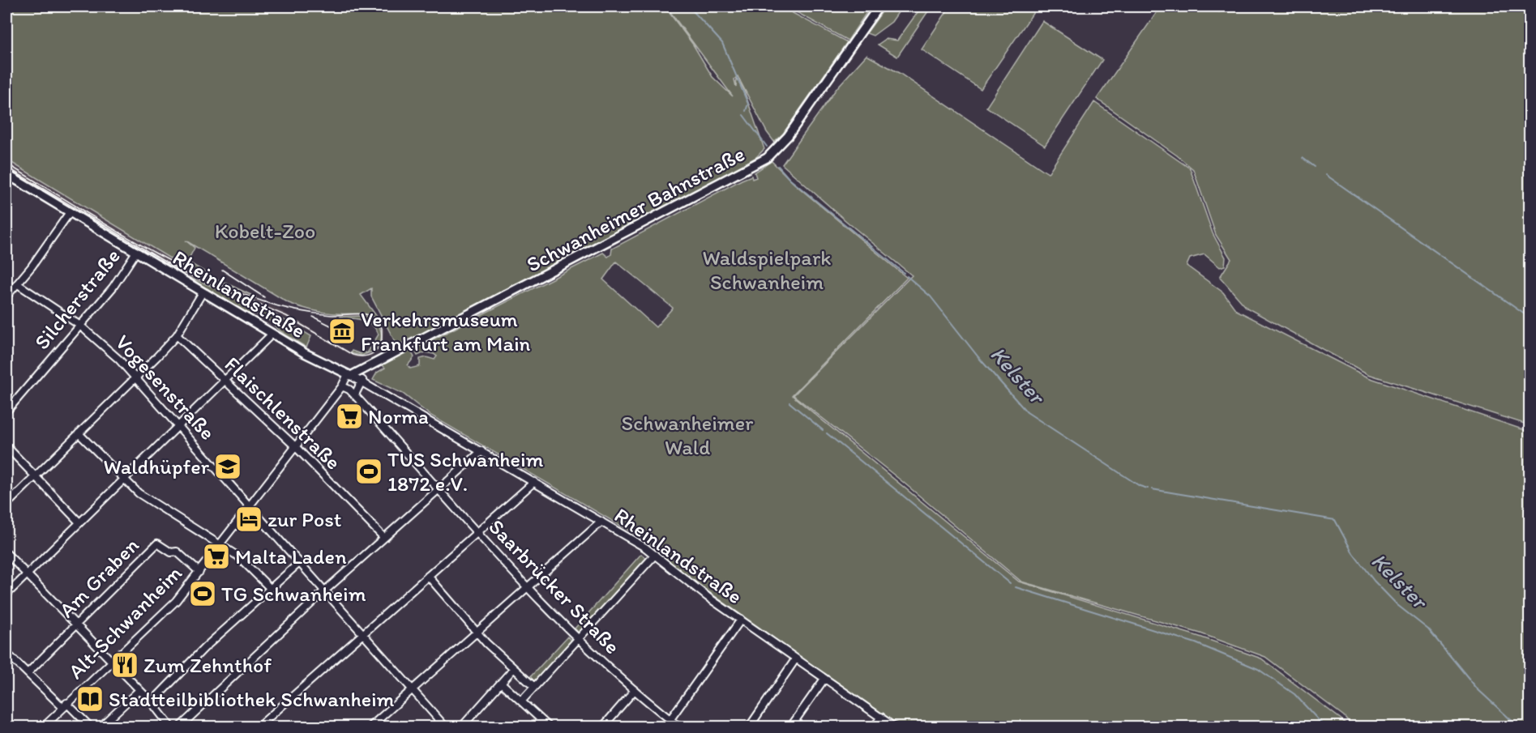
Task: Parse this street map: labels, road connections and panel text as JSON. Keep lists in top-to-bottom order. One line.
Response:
{"streets":{"street":["Schwanheimer Bahnstraße","Rheinlandstraße","Silcherstraße","Vogesenstraße","Flaischlenstraße","Am Graben","Saarbrücker Straße","Alt-Schwanheim"]},"crossings":[["Schwanheimer Bahnstraße","Rheinlandstraße"],["Schwanheimer Bahnstraße","Alt-Schwanheim"],["Rheinlandstraße","Silcherstraße"],["Rheinlandstraße","Alt-Schwanheim"],["Silcherstraße","Vogesenstraße"],["Vogesenstraße","Alt-Schwanheim"],["Flaischlenstraße","Alt-Schwanheim"],["Am Graben","Alt-Schwanheim"],["Saarbrücker Straße","Alt-Schwanheim"]],"water":["Kelster"],"parks":["Kobelt-Zoo","Waldspielpark Schwanheim","Schwanheimer Wald"],"places":{"museum":["Verkehrsmuseum Frankfurt am Main"],"supermarket":["Norma","Malta Laden"],"school or university":["Waldhüpfer"],"sports":["TUS Schwanheim 1872 e.V.","TG Schwanheim"],"hotel":["zur Post"],"restaurant":["Zum Zehnthof"],"library":["Stadtteilbibliothek Schwanheim"]}}
